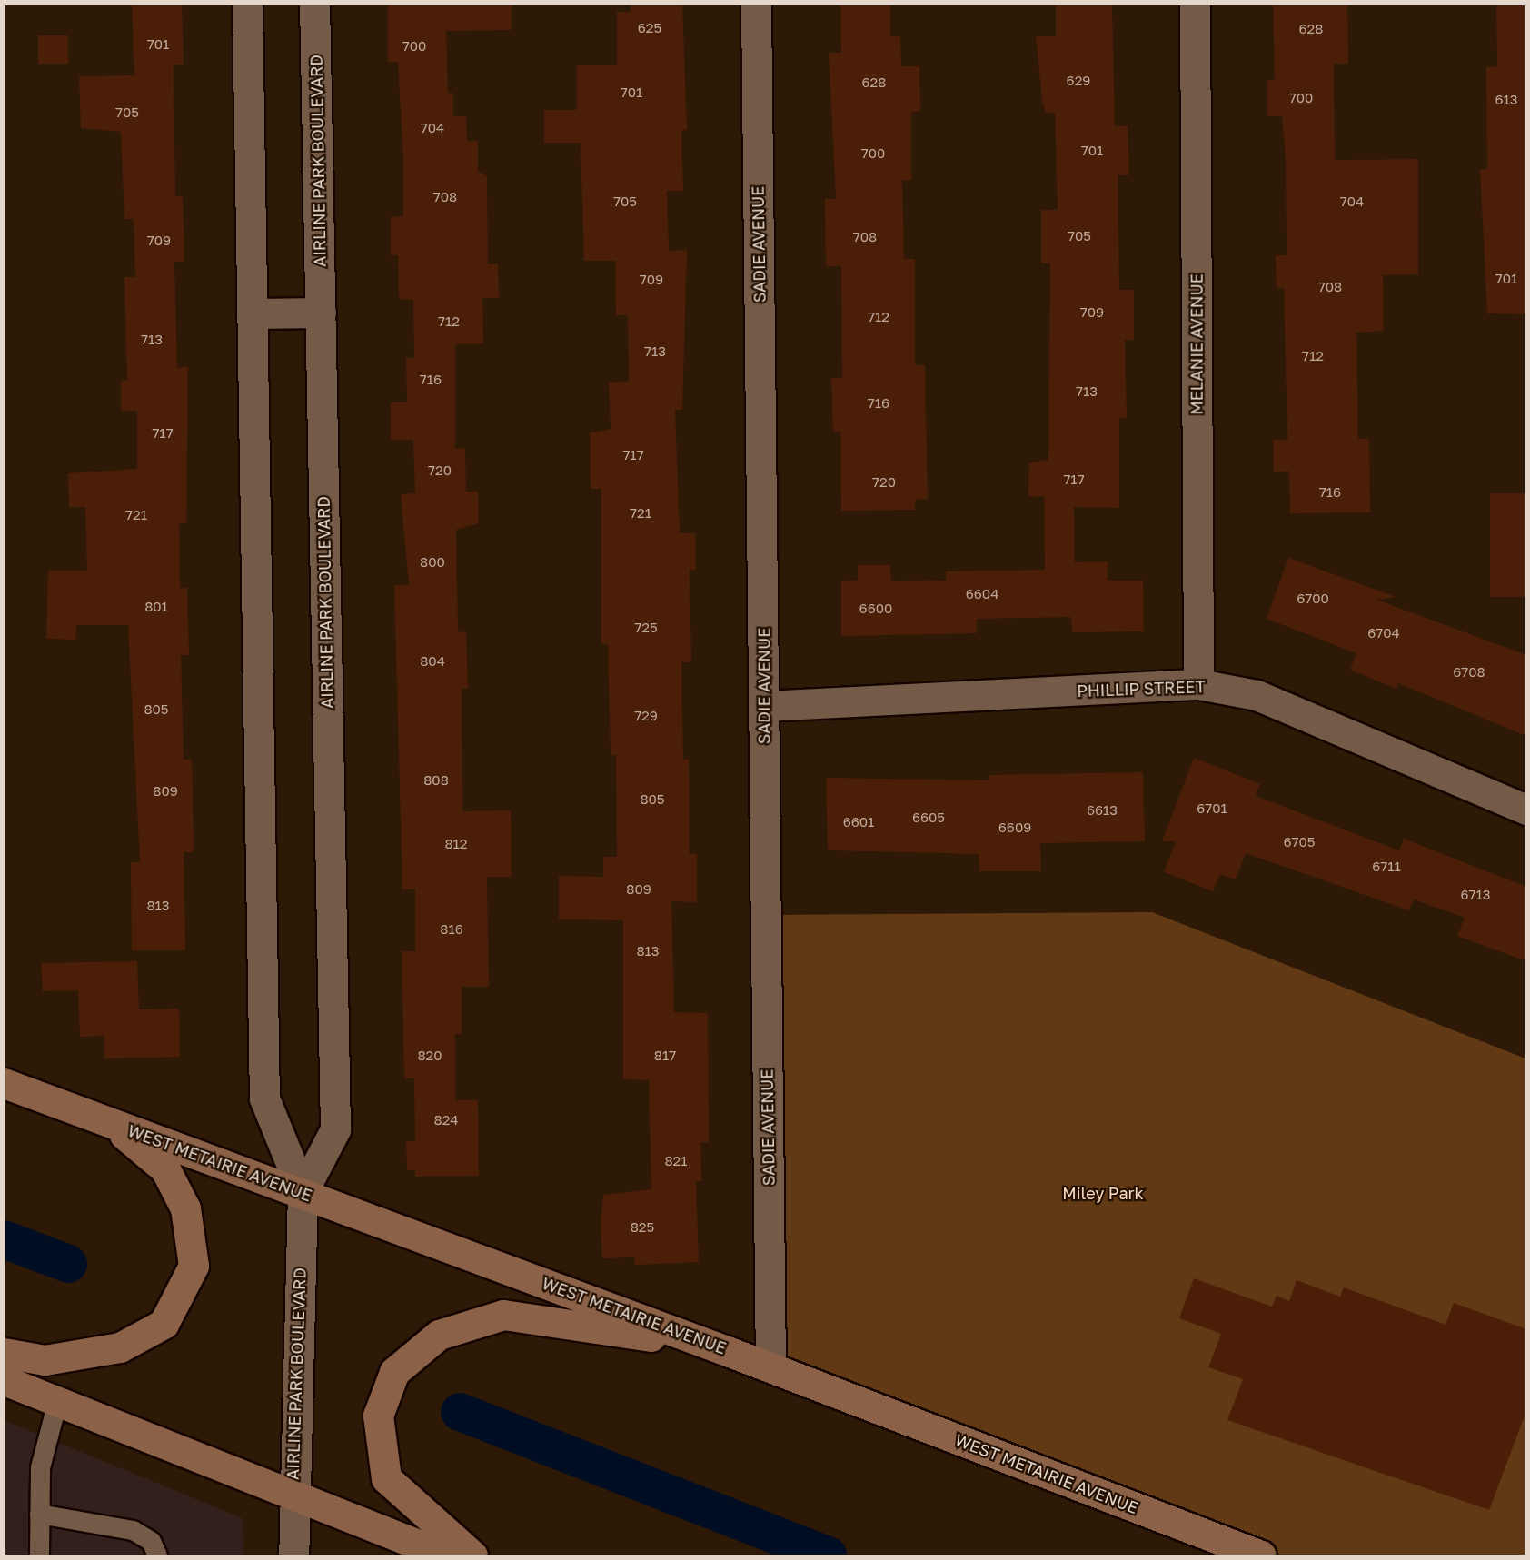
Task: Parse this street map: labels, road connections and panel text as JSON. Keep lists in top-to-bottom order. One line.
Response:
{"streets":{"main road":["WEST METAIRIE AVENUE"],"street":["AIRLINE PARK BOULEVARD","SADIE AVENUE","MELANIE AVENUE","PHILLIP STREET"]},"crossings":[["AIRLINE PARK BOULEVARD","WEST METAIRIE AVENUE"],["SADIE AVENUE","PHILLIP STREET"],["SADIE AVENUE","WEST METAIRIE AVENUE"],["MELANIE AVENUE","PHILLIP STREET"]],"parks":["Miley Park"],"house_numbers":["625","628","701","700","629","628","701","700","613","705","704","701","700","708","705","704","705","708","709","701","709","708","709","712","712","713","713","712","716","713","716","717","717","720","717","720","716","721","721","800","6604","6700","801","6600","725","6704","804","6708","805","729","808","809","805","6701","6613","6605","6601","6609","6705","812","6711","809","6713","813","816","813","820","817","824","821","825"]}
